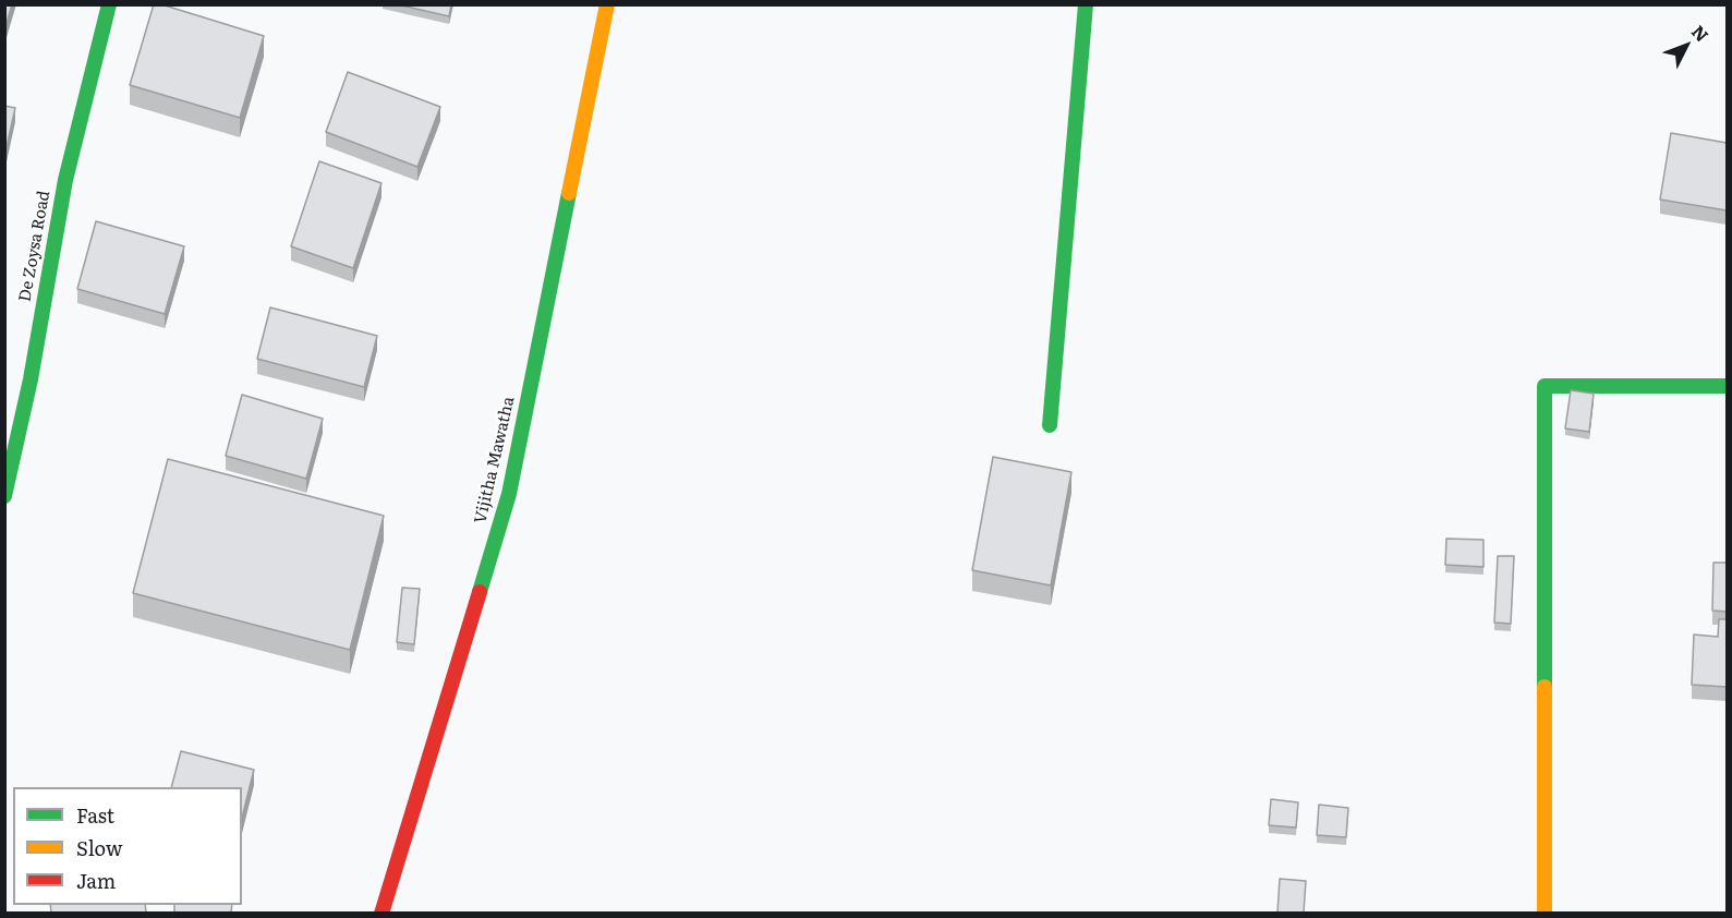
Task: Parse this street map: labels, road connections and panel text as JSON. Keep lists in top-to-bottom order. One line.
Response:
{"streets":{"street":["De Zoysa Road","Vijitha Mawatha"]},"legend":["Fast","Slow","Jam"],"north":"top right"}
